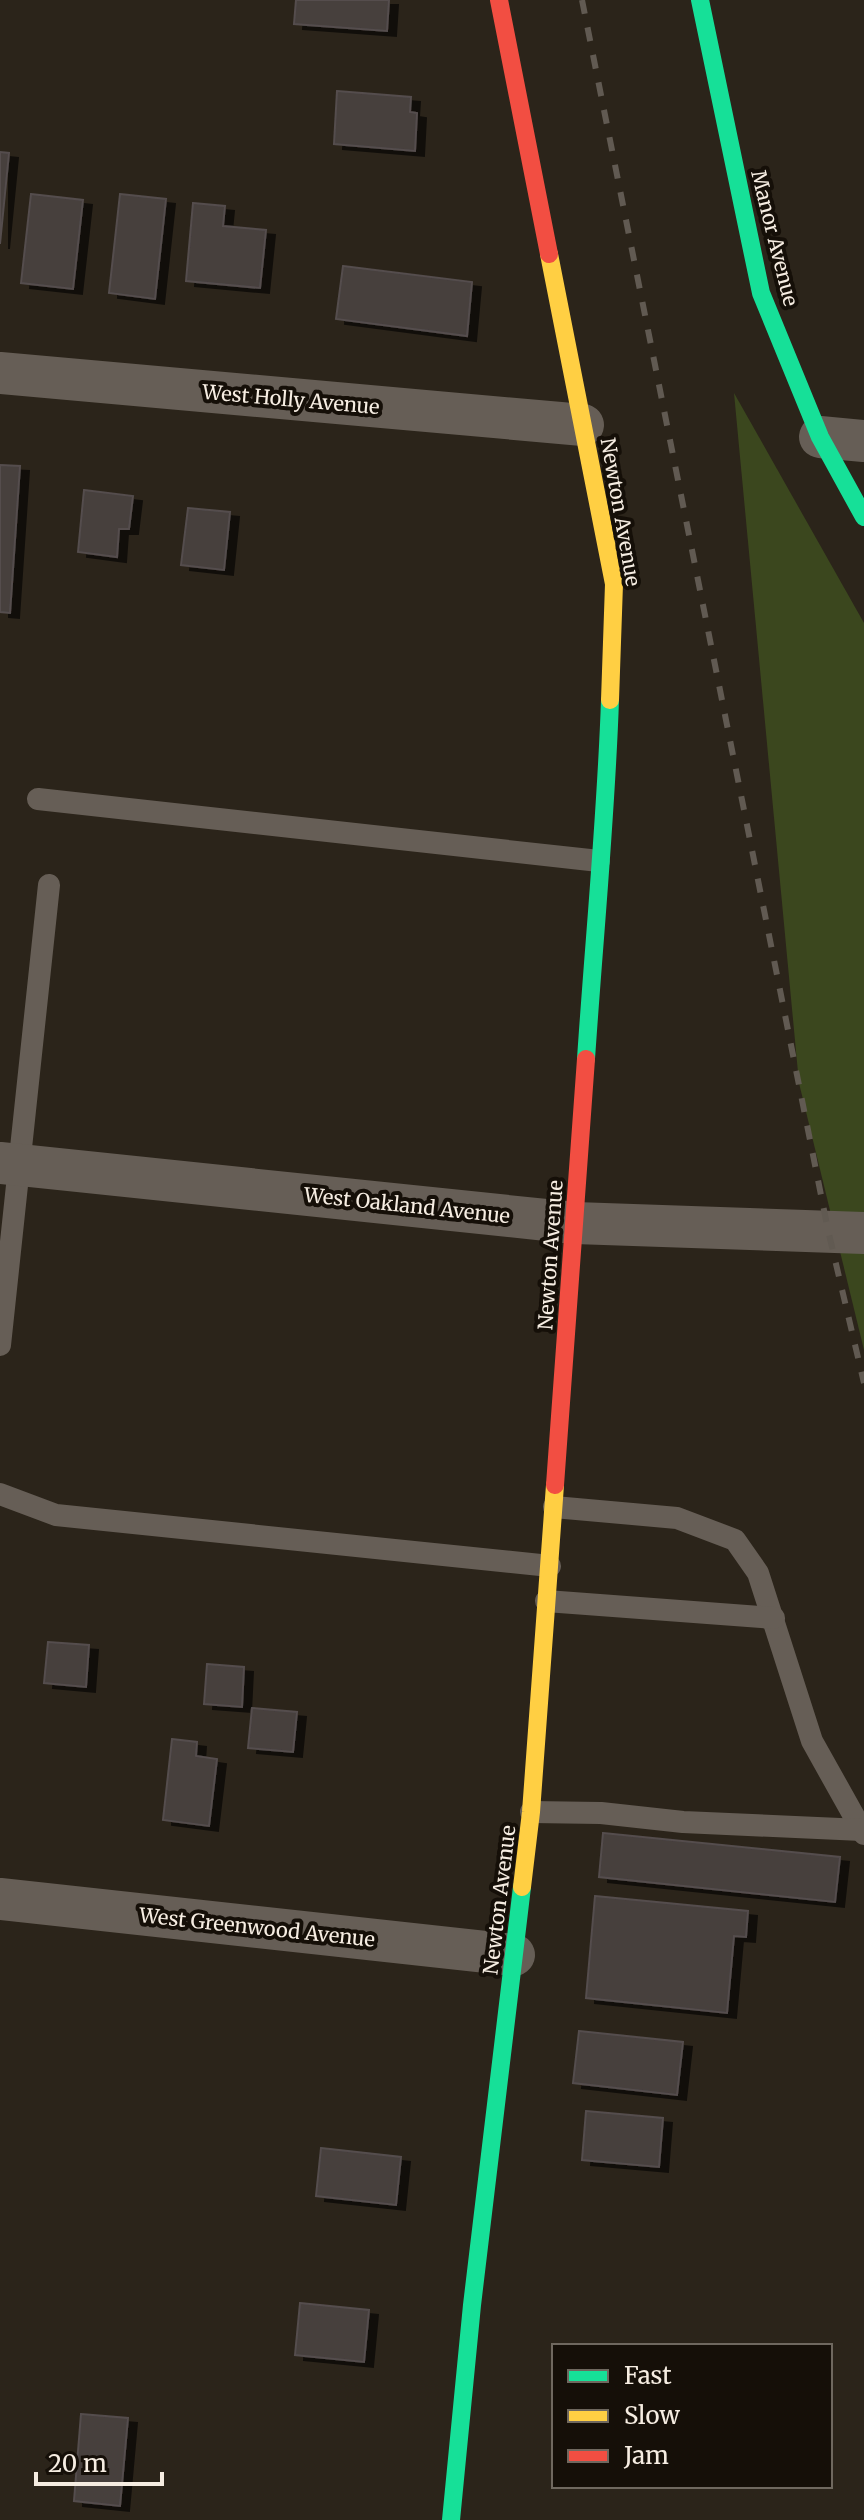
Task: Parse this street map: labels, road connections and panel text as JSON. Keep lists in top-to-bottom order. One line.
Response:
{"streets":{"street":["Manor Avenue","West Holly Avenue","Newton Avenue","West Oakland Avenue","West Greenwood Avenue"]},"crossings":[["West Holly Avenue","Newton Avenue"],["Newton Avenue","West Oakland Avenue"],["Newton Avenue","West Greenwood Avenue"]],"legend":["Fast","Slow","Jam"],"scale_bar":"20 m"}
